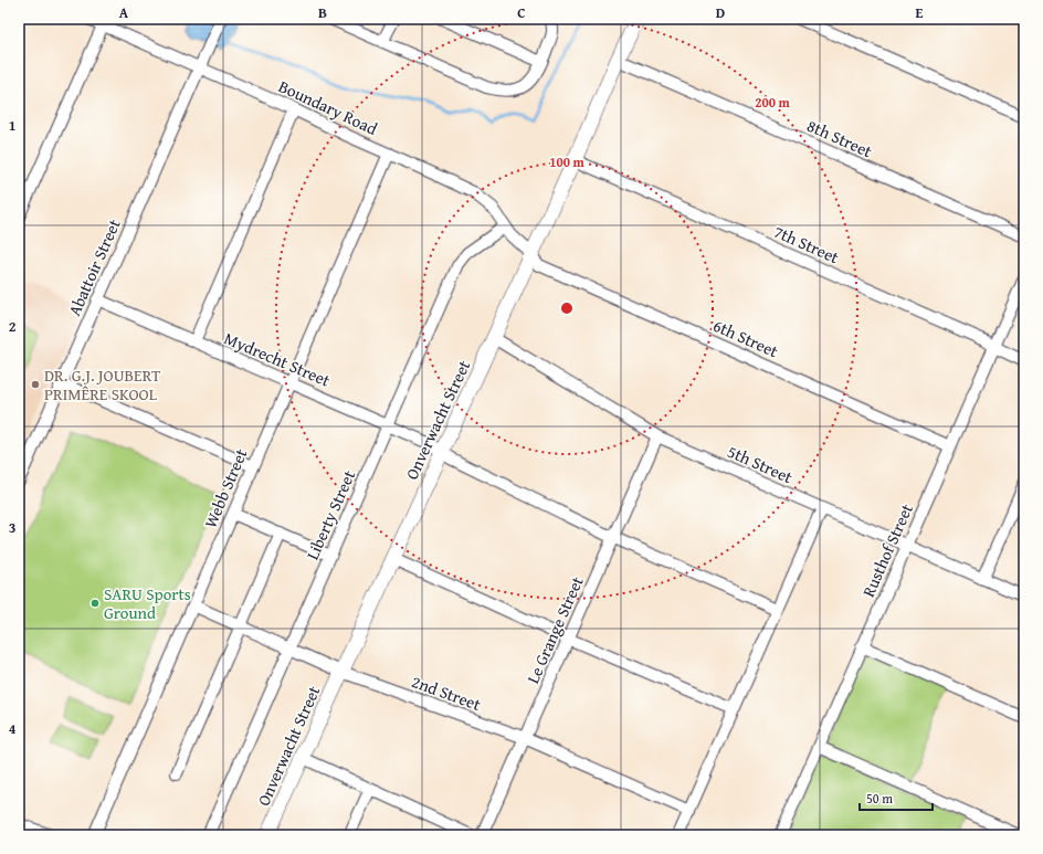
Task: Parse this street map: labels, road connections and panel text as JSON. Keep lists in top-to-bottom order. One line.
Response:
{"streets":{"street":["Boundary Road","8th Street","7th Street","Abattoir Street","6th Street","Mydrecht Street","Onverwacht Street","5th Street","Webb Street","Liberty Street","Rusthof Street","Le Grange Street","2nd Street"]},"crossings":[["Boundary Road","Abattoir Street"],["Boundary Road","6th Street"],["Boundary Road","Onverwacht Street"],["Boundary Road","Webb Street"],["Boundary Road","Liberty Street"],["8th Street","Onverwacht Street"],["7th Street","Onverwacht Street"],["7th Street","Rusthof Street"],["Abattoir Street","Mydrecht Street"],["6th Street","Onverwacht Street"],["6th Street","Rusthof Street"],["Mydrecht Street","Onverwacht Street"],["Mydrecht Street","Webb Street"],["Mydrecht Street","Liberty Street"],["Mydrecht Street","Le Grange Street"],["Onverwacht Street","5th Street"],["Onverwacht Street","2nd Street"],["5th Street","Rusthof Street"],["5th Street","Le Grange Street"],["Webb Street","2nd Street"],["Liberty Street","2nd Street"],["Le Grange Street","2nd Street"]],"places":["DR. G.J. JOUBERT PRIMÊRE SKOOL","SARU Sports Ground"],"scale_bar":"50 m","grid":{"columns":["A","B","C","D","E"],"rows":["1","2","3","4"]},"rings":["200 m","100 m"]}
